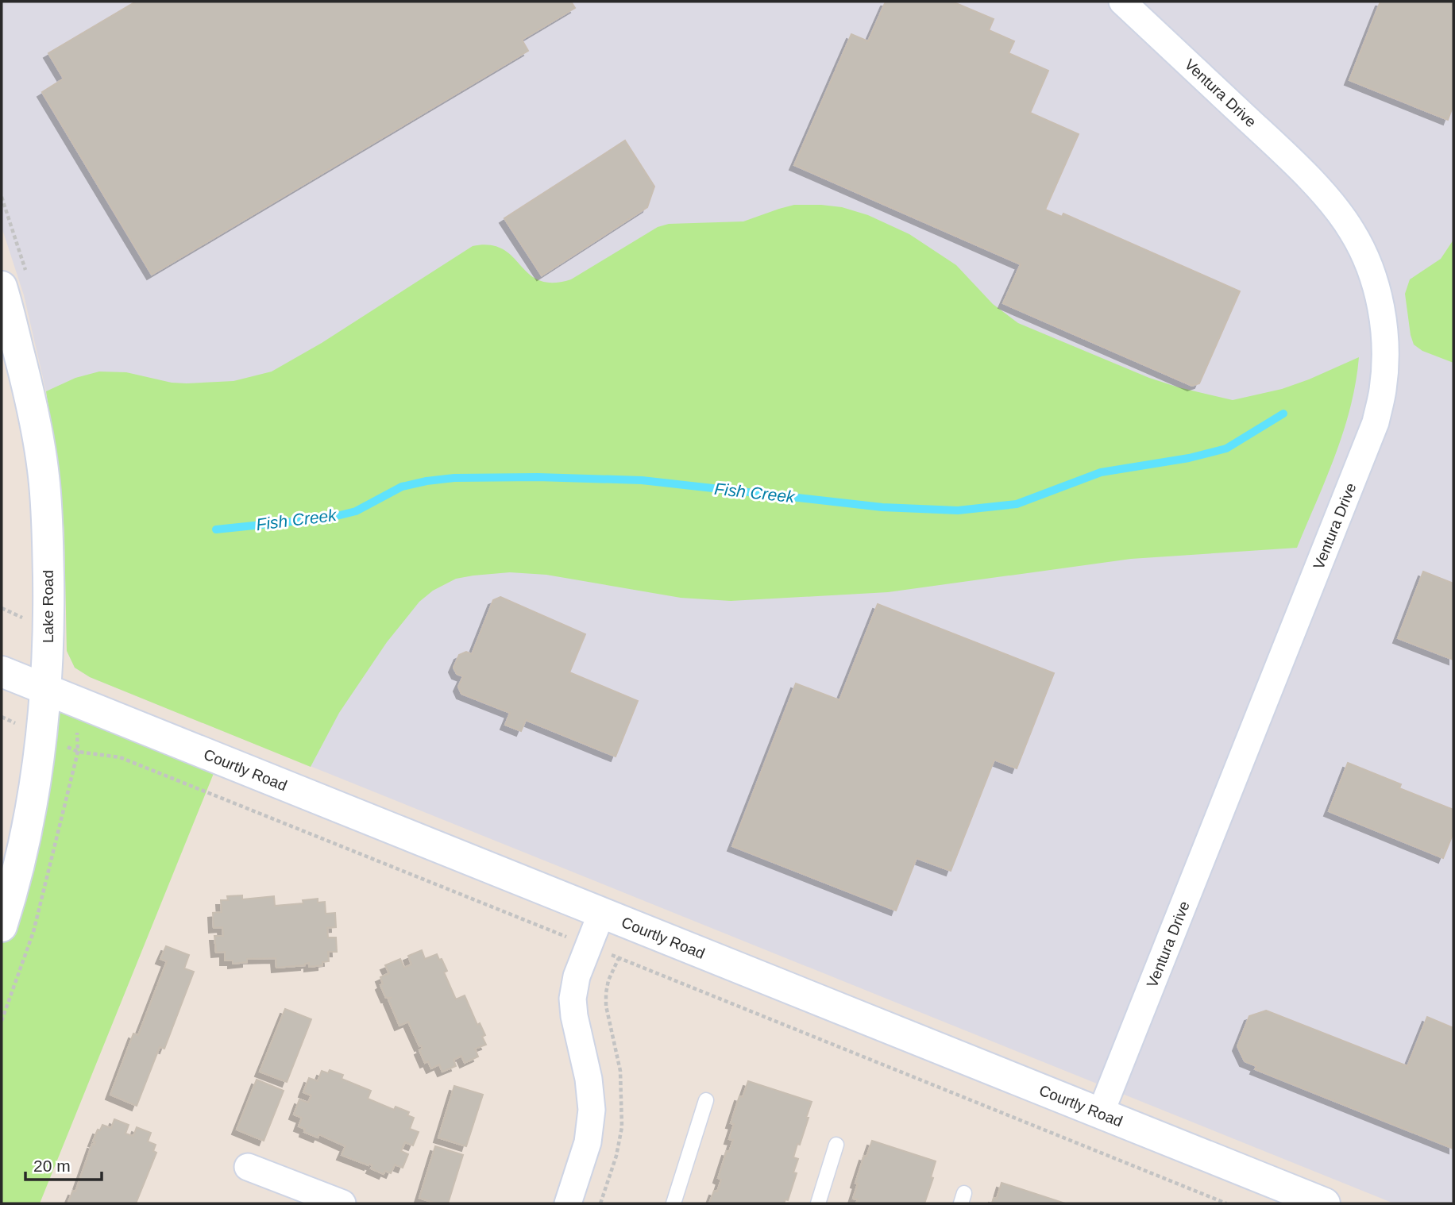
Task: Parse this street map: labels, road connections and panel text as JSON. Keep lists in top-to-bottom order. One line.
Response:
{"streets":{"street":["Ventura Drive","Lake Road","Courtly Road"]},"crossings":[["Ventura Drive","Courtly Road"],["Lake Road","Courtly Road"]],"water":["Fish Creek"],"scale_bar":"20 m"}
